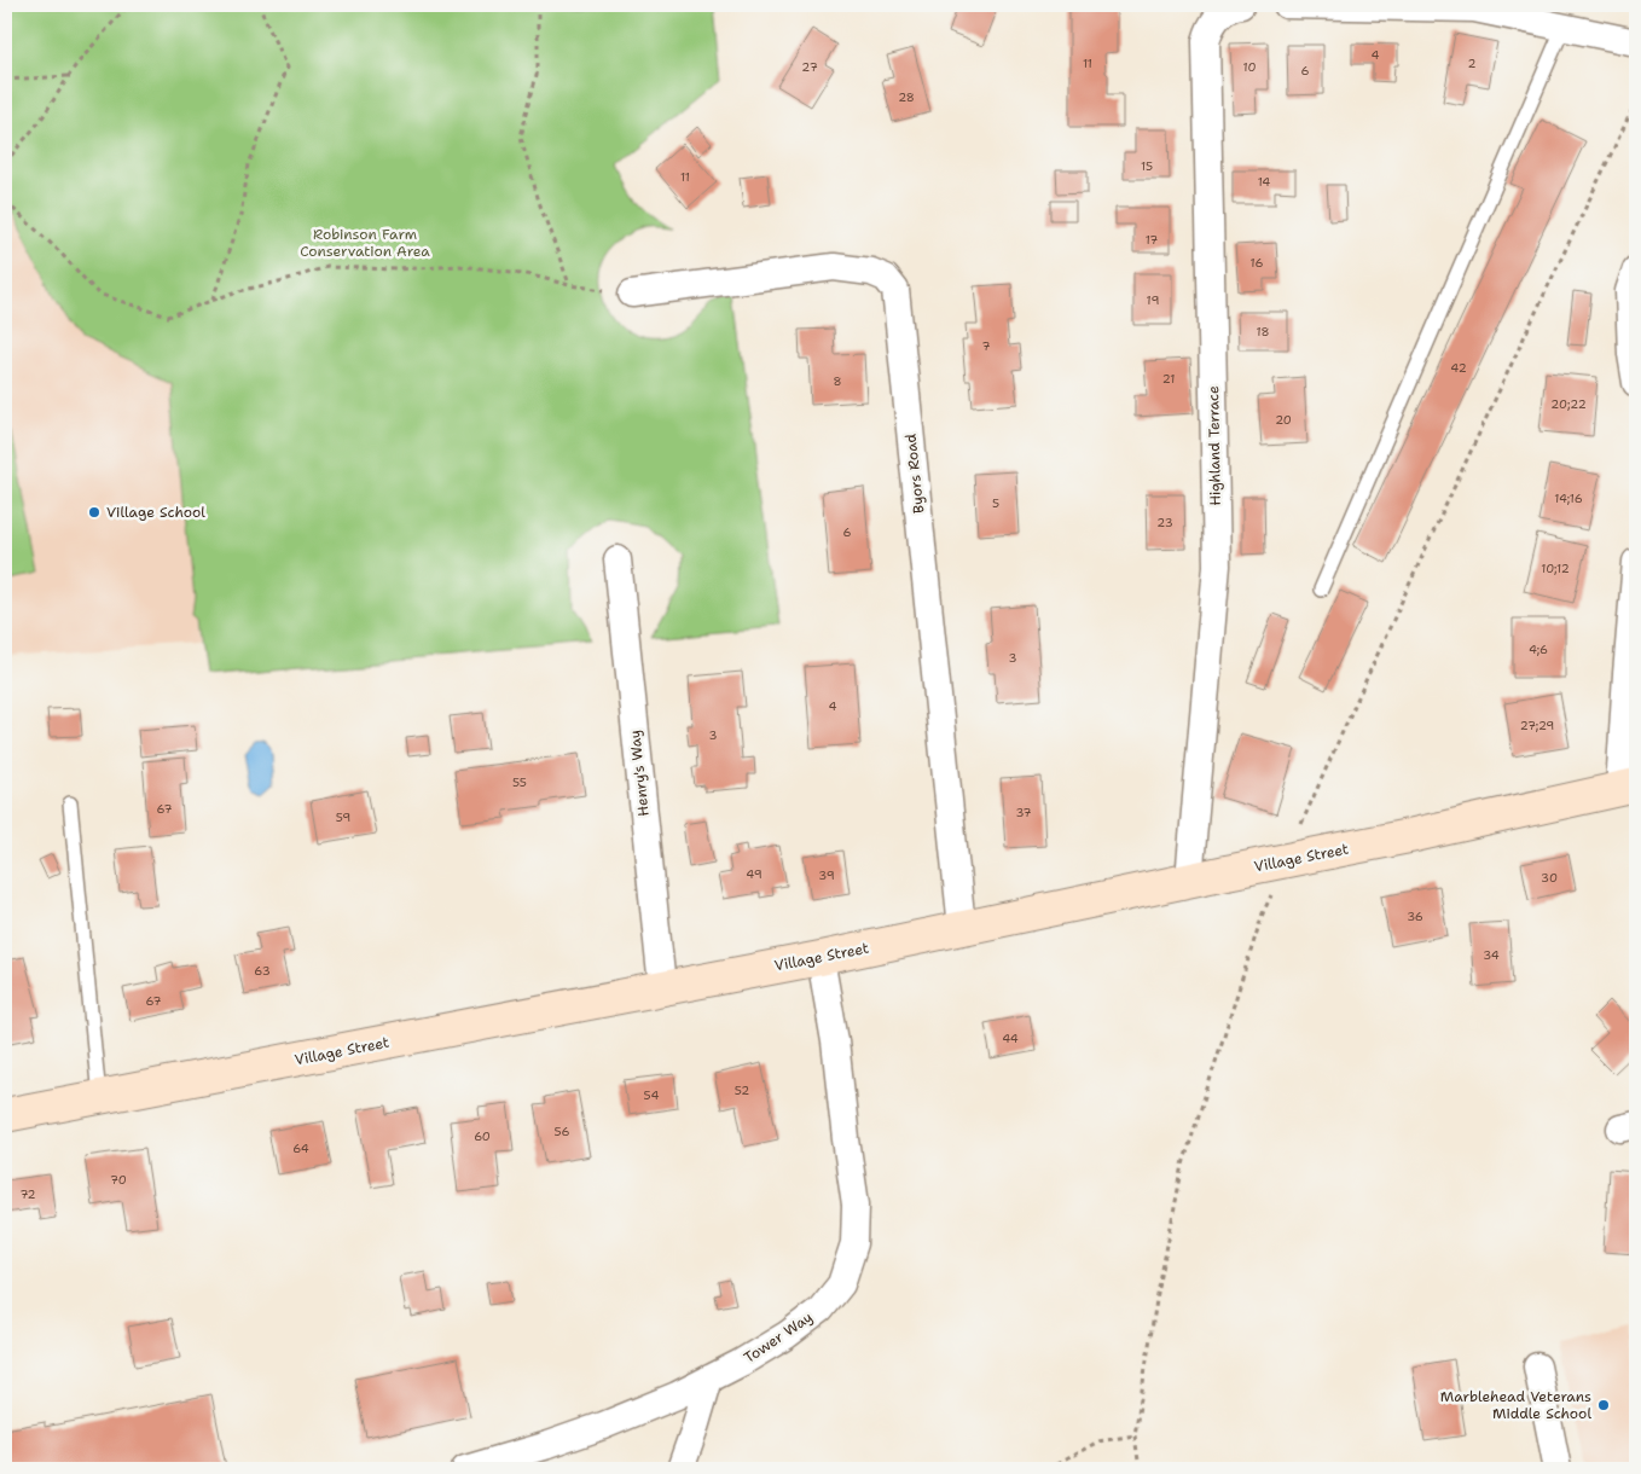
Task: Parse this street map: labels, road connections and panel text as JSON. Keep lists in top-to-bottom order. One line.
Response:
{"streets":{"main road":["Village Street"],"street":["Highland Terrace","Byors Road","Henry's Way","Tower Way"]},"crossings":[["Highland Terrace","Village Street"],["Byors Road","Village Street"],["Henry's Way","Village Street"],["Village Street","Tower Way"]],"parks":["Robinson Farm Conservation Area"],"places":["Village School","Marblehead Veterans Middle School"],"house_numbers":["4","11","2","27","10","6","28","15","11","14","17","16","19","18","7","42","21","8","20;22","20","14;16","5","23","6","10;12","4;6","3","4","27;29","3","55","67","37","59","49","39","30","36","34","63","67","44","52","54","56","60","64","70","72"]}
